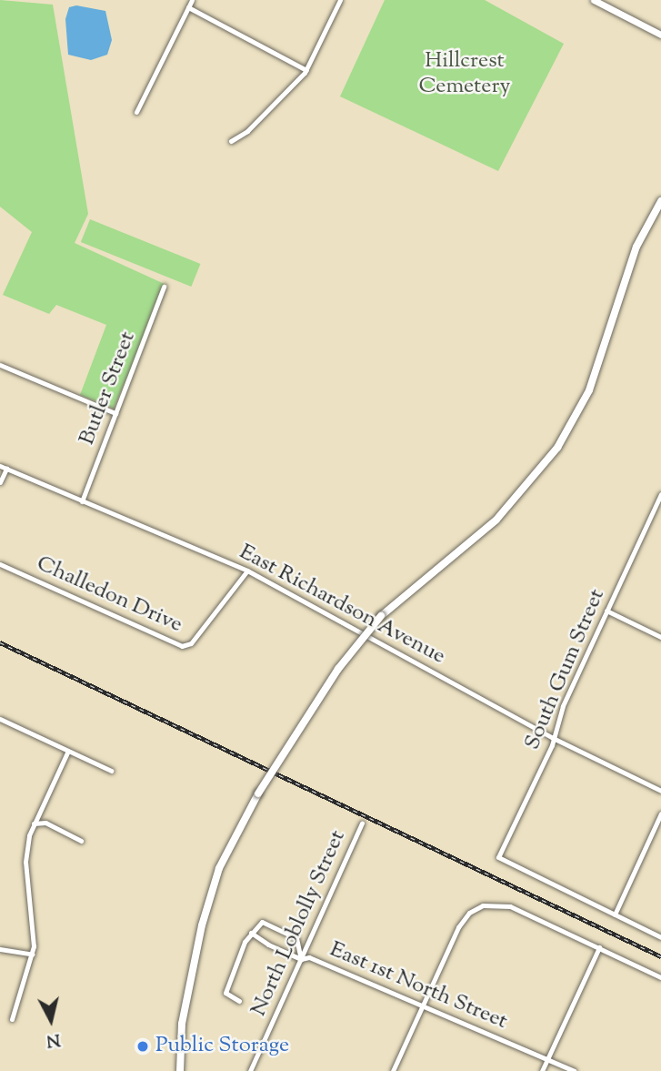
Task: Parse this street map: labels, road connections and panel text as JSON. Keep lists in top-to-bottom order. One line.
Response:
{"streets":{"street":["Butler Street","Challedon Drive","East Richardson Avenue","South Gum Street","North Loblolly Street","East 1st North Street"]},"crossings":[["Butler Street","East Richardson Avenue"],["Challedon Drive","East Richardson Avenue"],["East Richardson Avenue","South Gum Street"],["North Loblolly Street","East 1st North Street"]],"parks":["Hillcrest Cemetery"],"places":["Public Storage"],"north":"bottom"}
